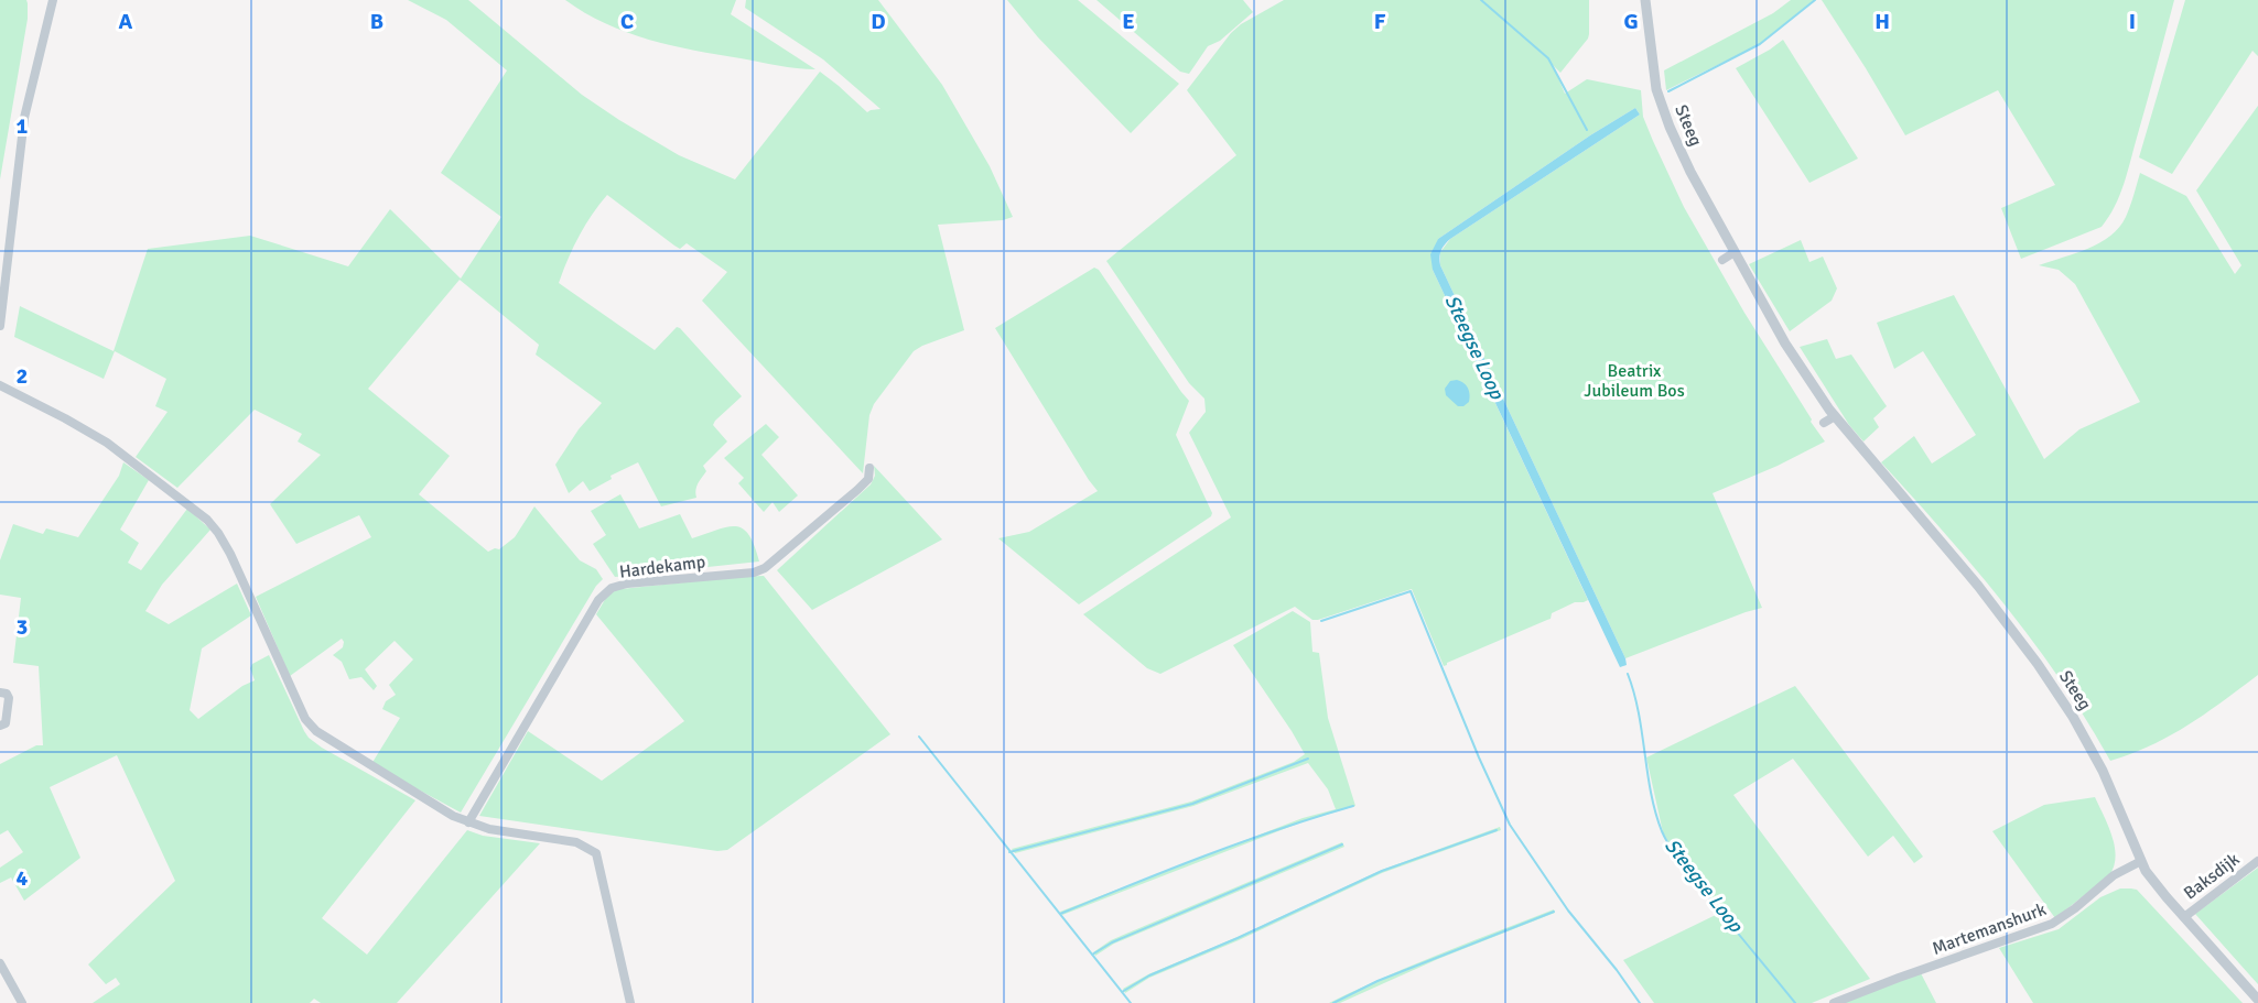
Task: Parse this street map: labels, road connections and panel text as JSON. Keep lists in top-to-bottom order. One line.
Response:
{"streets":{"street":["Steeg","Hardekamp","Baksdijk","Martemanshurk"]},"crossings":[["Steeg","Baksdijk"],["Steeg","Martemanshurk"]],"water":["Steegse Loop"],"parks":["Beatrix Jubileum Bos"],"grid":{"columns":["A","B","C","D","E","F","G","H","I"],"rows":["1","2","3","4"]}}
